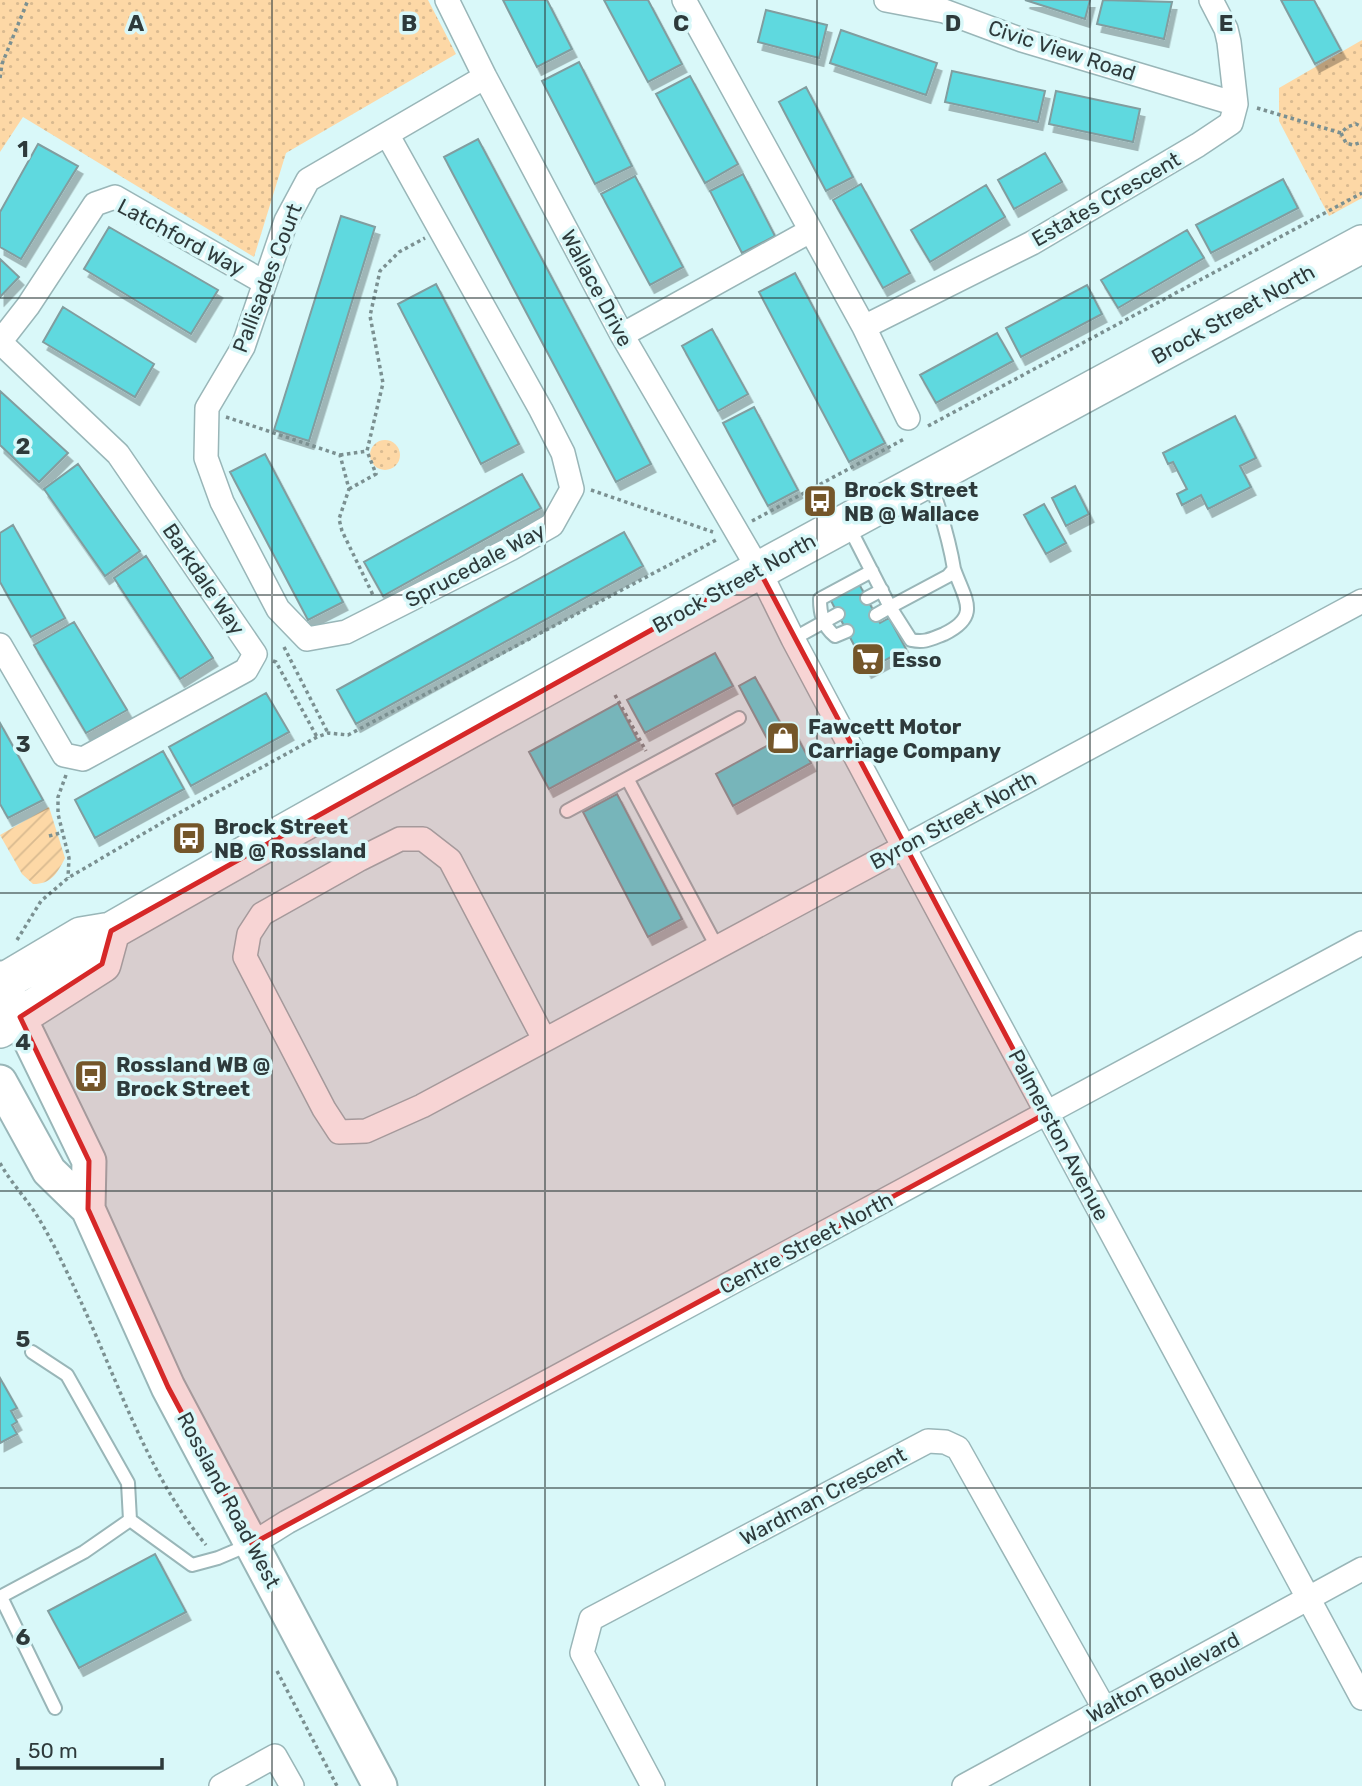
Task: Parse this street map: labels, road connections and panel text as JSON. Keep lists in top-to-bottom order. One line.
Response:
{"streets":{"main road":["Brock Street North","Rossland Road West"],"street":["Civic View Road","Estates Crescent","Latchford Way","Pallisades Court","Wallace Drive","Sprucedale Way","Barkdale Way","Byron Street North","Palmerston Avenue","Centre Street North","Wardman Crescent","Walton Boulevard"]},"crossings":[["Civic View Road","Estates Crescent"],["Latchford Way","Pallisades Court"],["Latchford Way","Barkdale Way"],["Pallisades Court","Wallace Drive"],["Pallisades Court","Sprucedale Way"],["Wallace Drive","Brock Street North"],["Wallace Drive","Palmerston Avenue"],["Brock Street North","Palmerston Avenue"],["Brock Street North","Rossland Road West"],["Byron Street North","Palmerston Avenue"],["Palmerston Avenue","Centre Street North"],["Palmerston Avenue","Walton Boulevard"],["Centre Street North","Rossland Road West"],["Wardman Crescent","Walton Boulevard"]],"places":{"bus stop":["Brock Street NB @ Wallace","Brock Street NB @ Rossland","Rossland WB @ Brock Street"],"supermarket":["Esso"],"shop":["Fawcett Motor Carriage Company"]},"scale_bar":"50 m","grid":{"columns":["A","B","C","D","E"],"rows":["1","2","3","4","5","6"]}}
